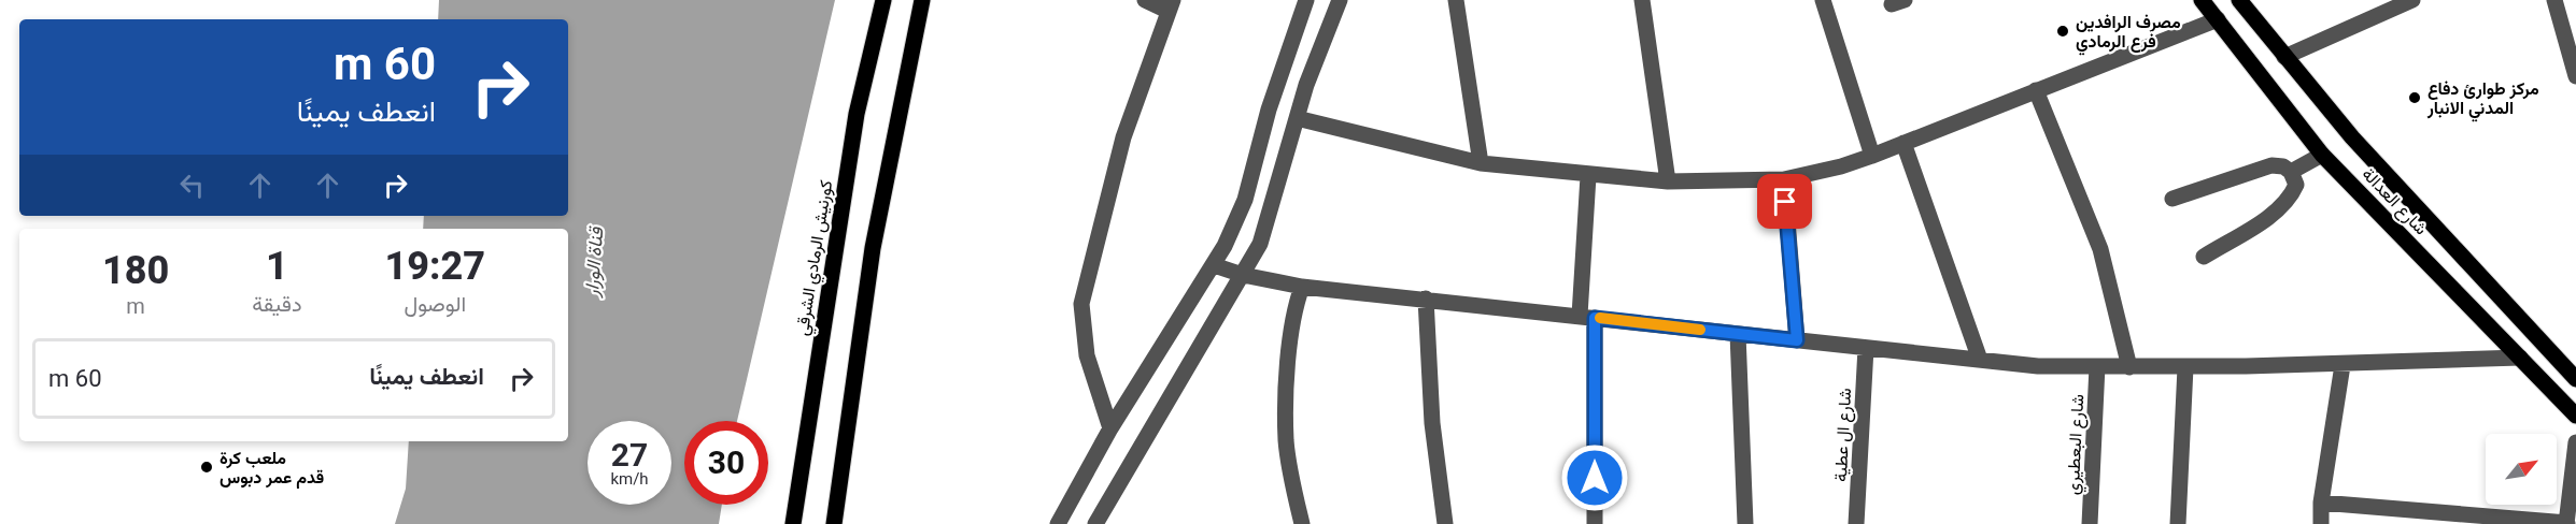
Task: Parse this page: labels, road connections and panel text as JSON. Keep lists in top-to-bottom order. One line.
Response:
{"streets":{"main road":["شارع العدالة","كورنيش الرمادي الشرقي"],"street":["شارع ال عطية","شارع البعطيري"]},"water":["قناة الورار"],"places":["مصرف الرافدين فرع الرمادي","مركز طوارئ دفاع المدني الانبار","ملعب كرة قدم عمر دبوس"],"north":"top right","page":{"turn":["60 m","انعطف يمينًا"],"eta":["19:27","الوصول","1","دقيقة","180","m"],"list":[{"name":"انعطف يمينًا","value":"60 m"}],"speed":"27 km/h","limit":"30"}}
